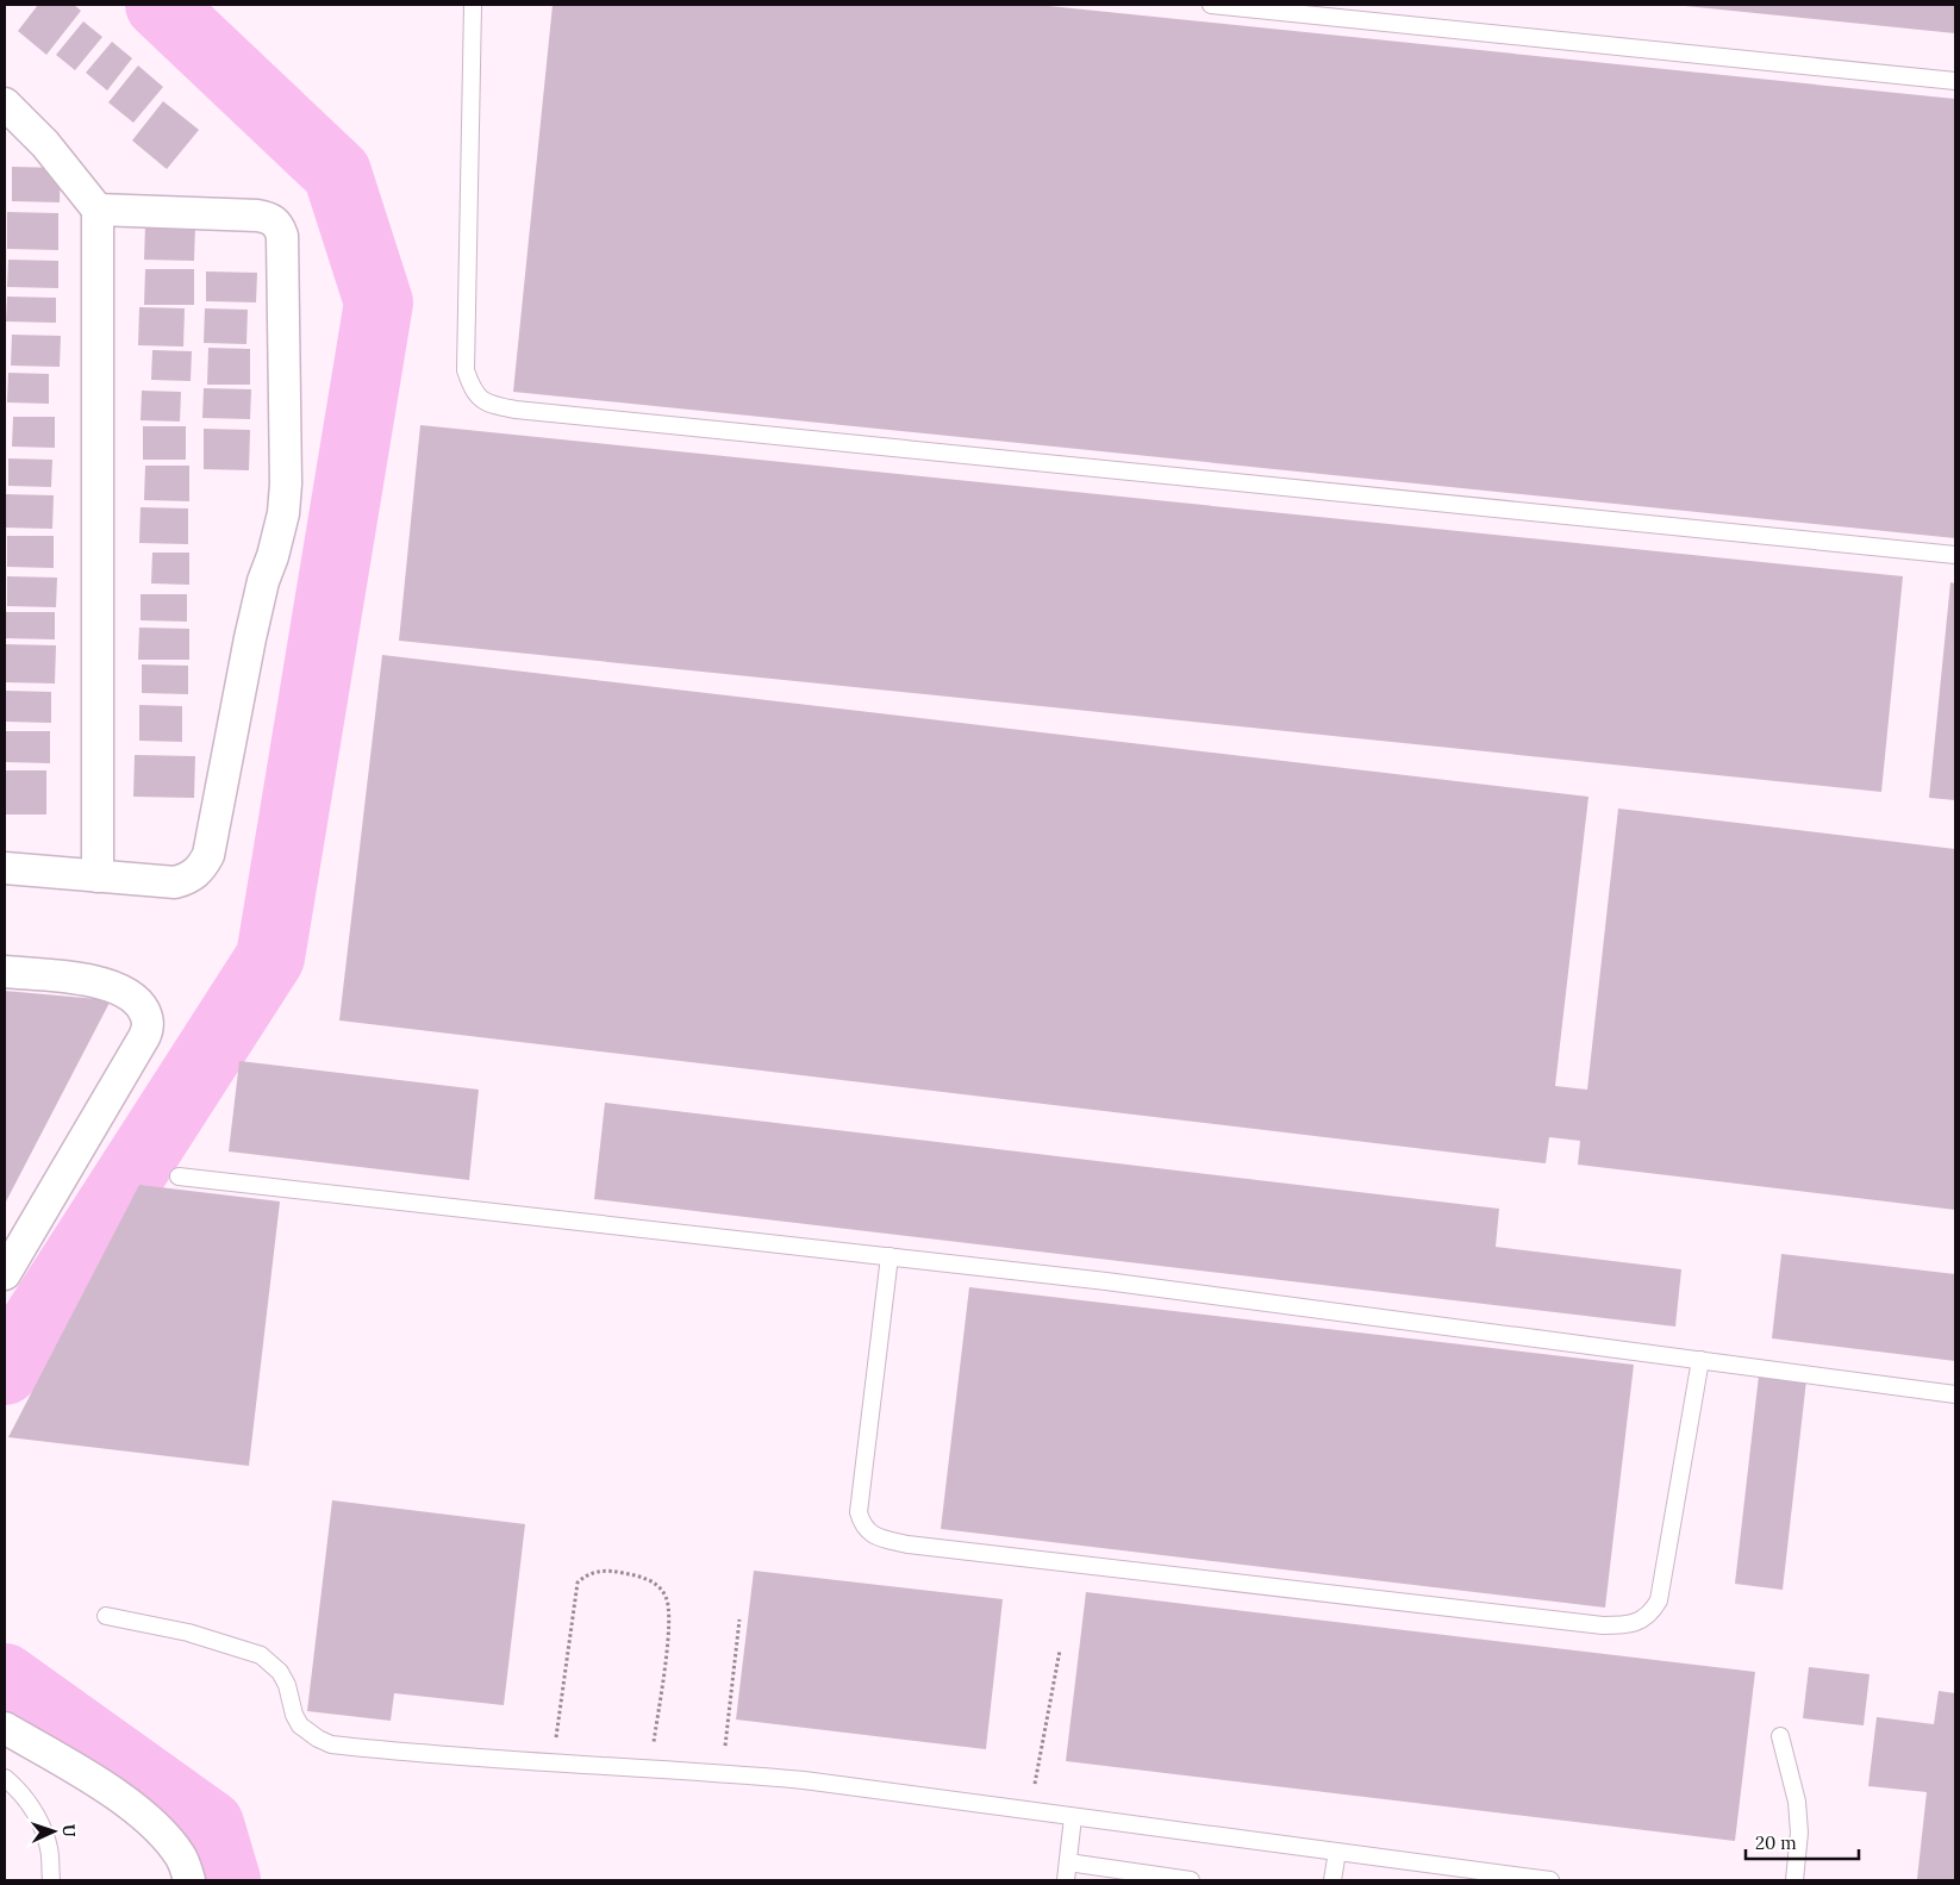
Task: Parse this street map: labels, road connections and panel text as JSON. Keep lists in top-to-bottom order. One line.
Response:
{"scale_bar":"20 m","north":"right"}
